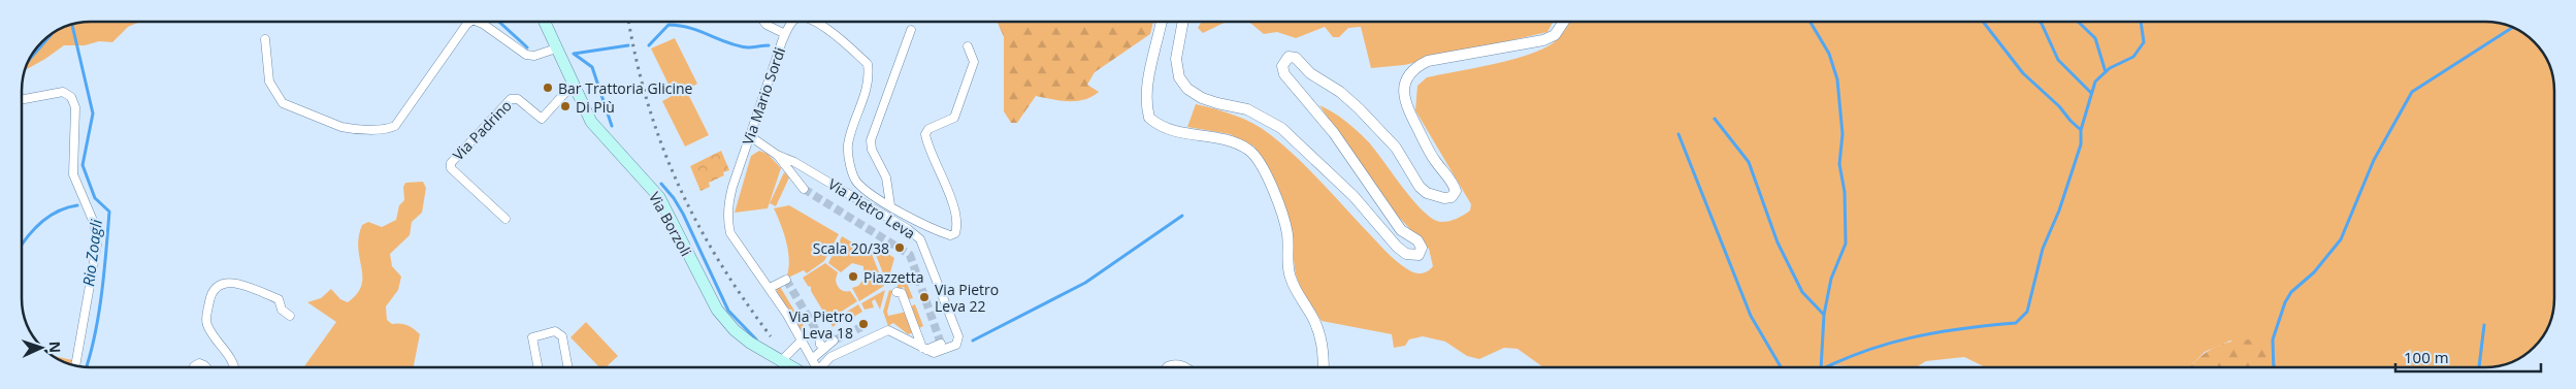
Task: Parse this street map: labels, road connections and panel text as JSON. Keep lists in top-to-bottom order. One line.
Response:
{"streets":{"main road":["Via Borzoli"],"street":["Via Mario Sordi","Via Padrino","Via Pietro Leva"]},"crossings":[["Via Mario Sordi","Via Pietro Leva"],["Via Padrino","Via Borzoli"]],"water":["Rio Zoagli"],"places":["Bar Trattoria Glicine","Di Più","Scala 20/38","Piazzetta","Via Pietro Leva 22","Via Pietro Leva 18"],"scale_bar":"100 m","north":"right"}
